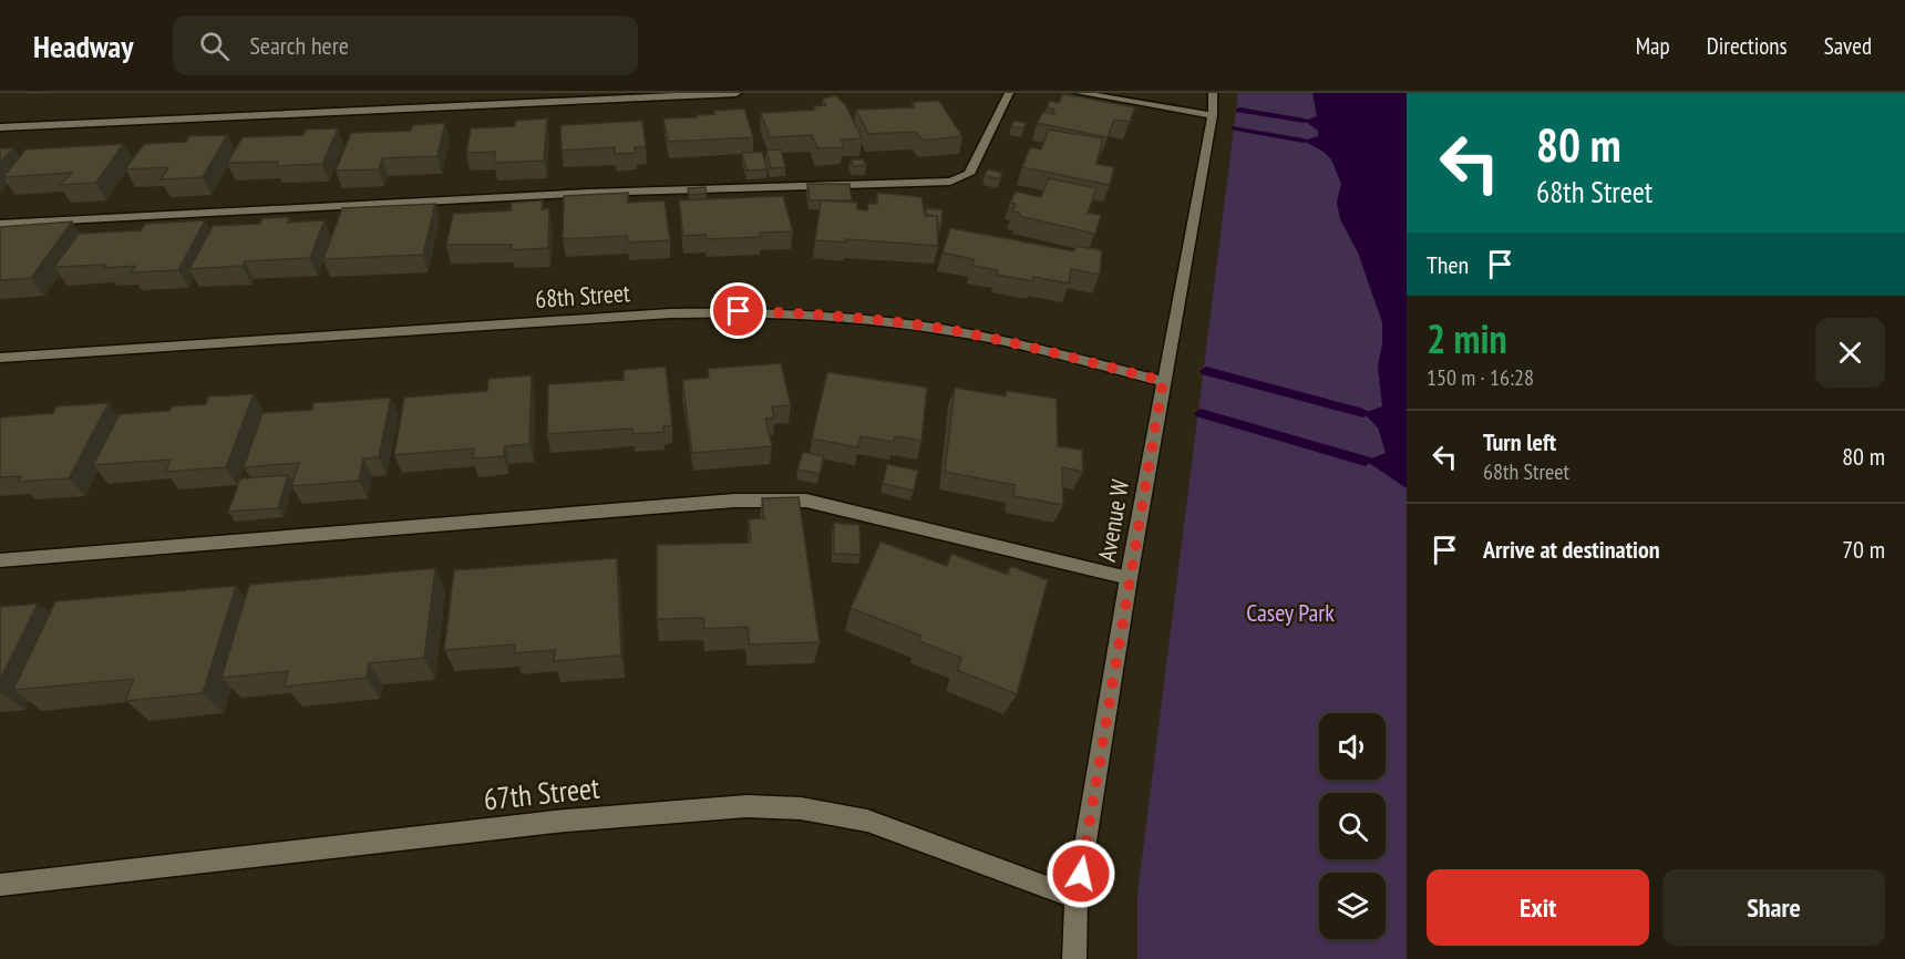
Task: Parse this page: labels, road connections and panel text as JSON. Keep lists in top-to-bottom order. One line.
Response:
{"streets":{"street":["68th Street","Avenue W","67th Street"]},"crossings":[["68th Street","Avenue W"],["Avenue W","67th Street"]],"parks":["Casey Park"],"page":{"header":"Headway","search":"Search here","nav":["Map","Directions","Saved"],"turn":["80 m","68th Street"],"then":"Then","heading":["2 min","150 m · 16:28"],"list":[{"name":"Turn left","note":"68th Street","value":"80 m"},{"name":"Arrive at destination","value":"70 m"}],"buttons":["Exit","Share"]}}
